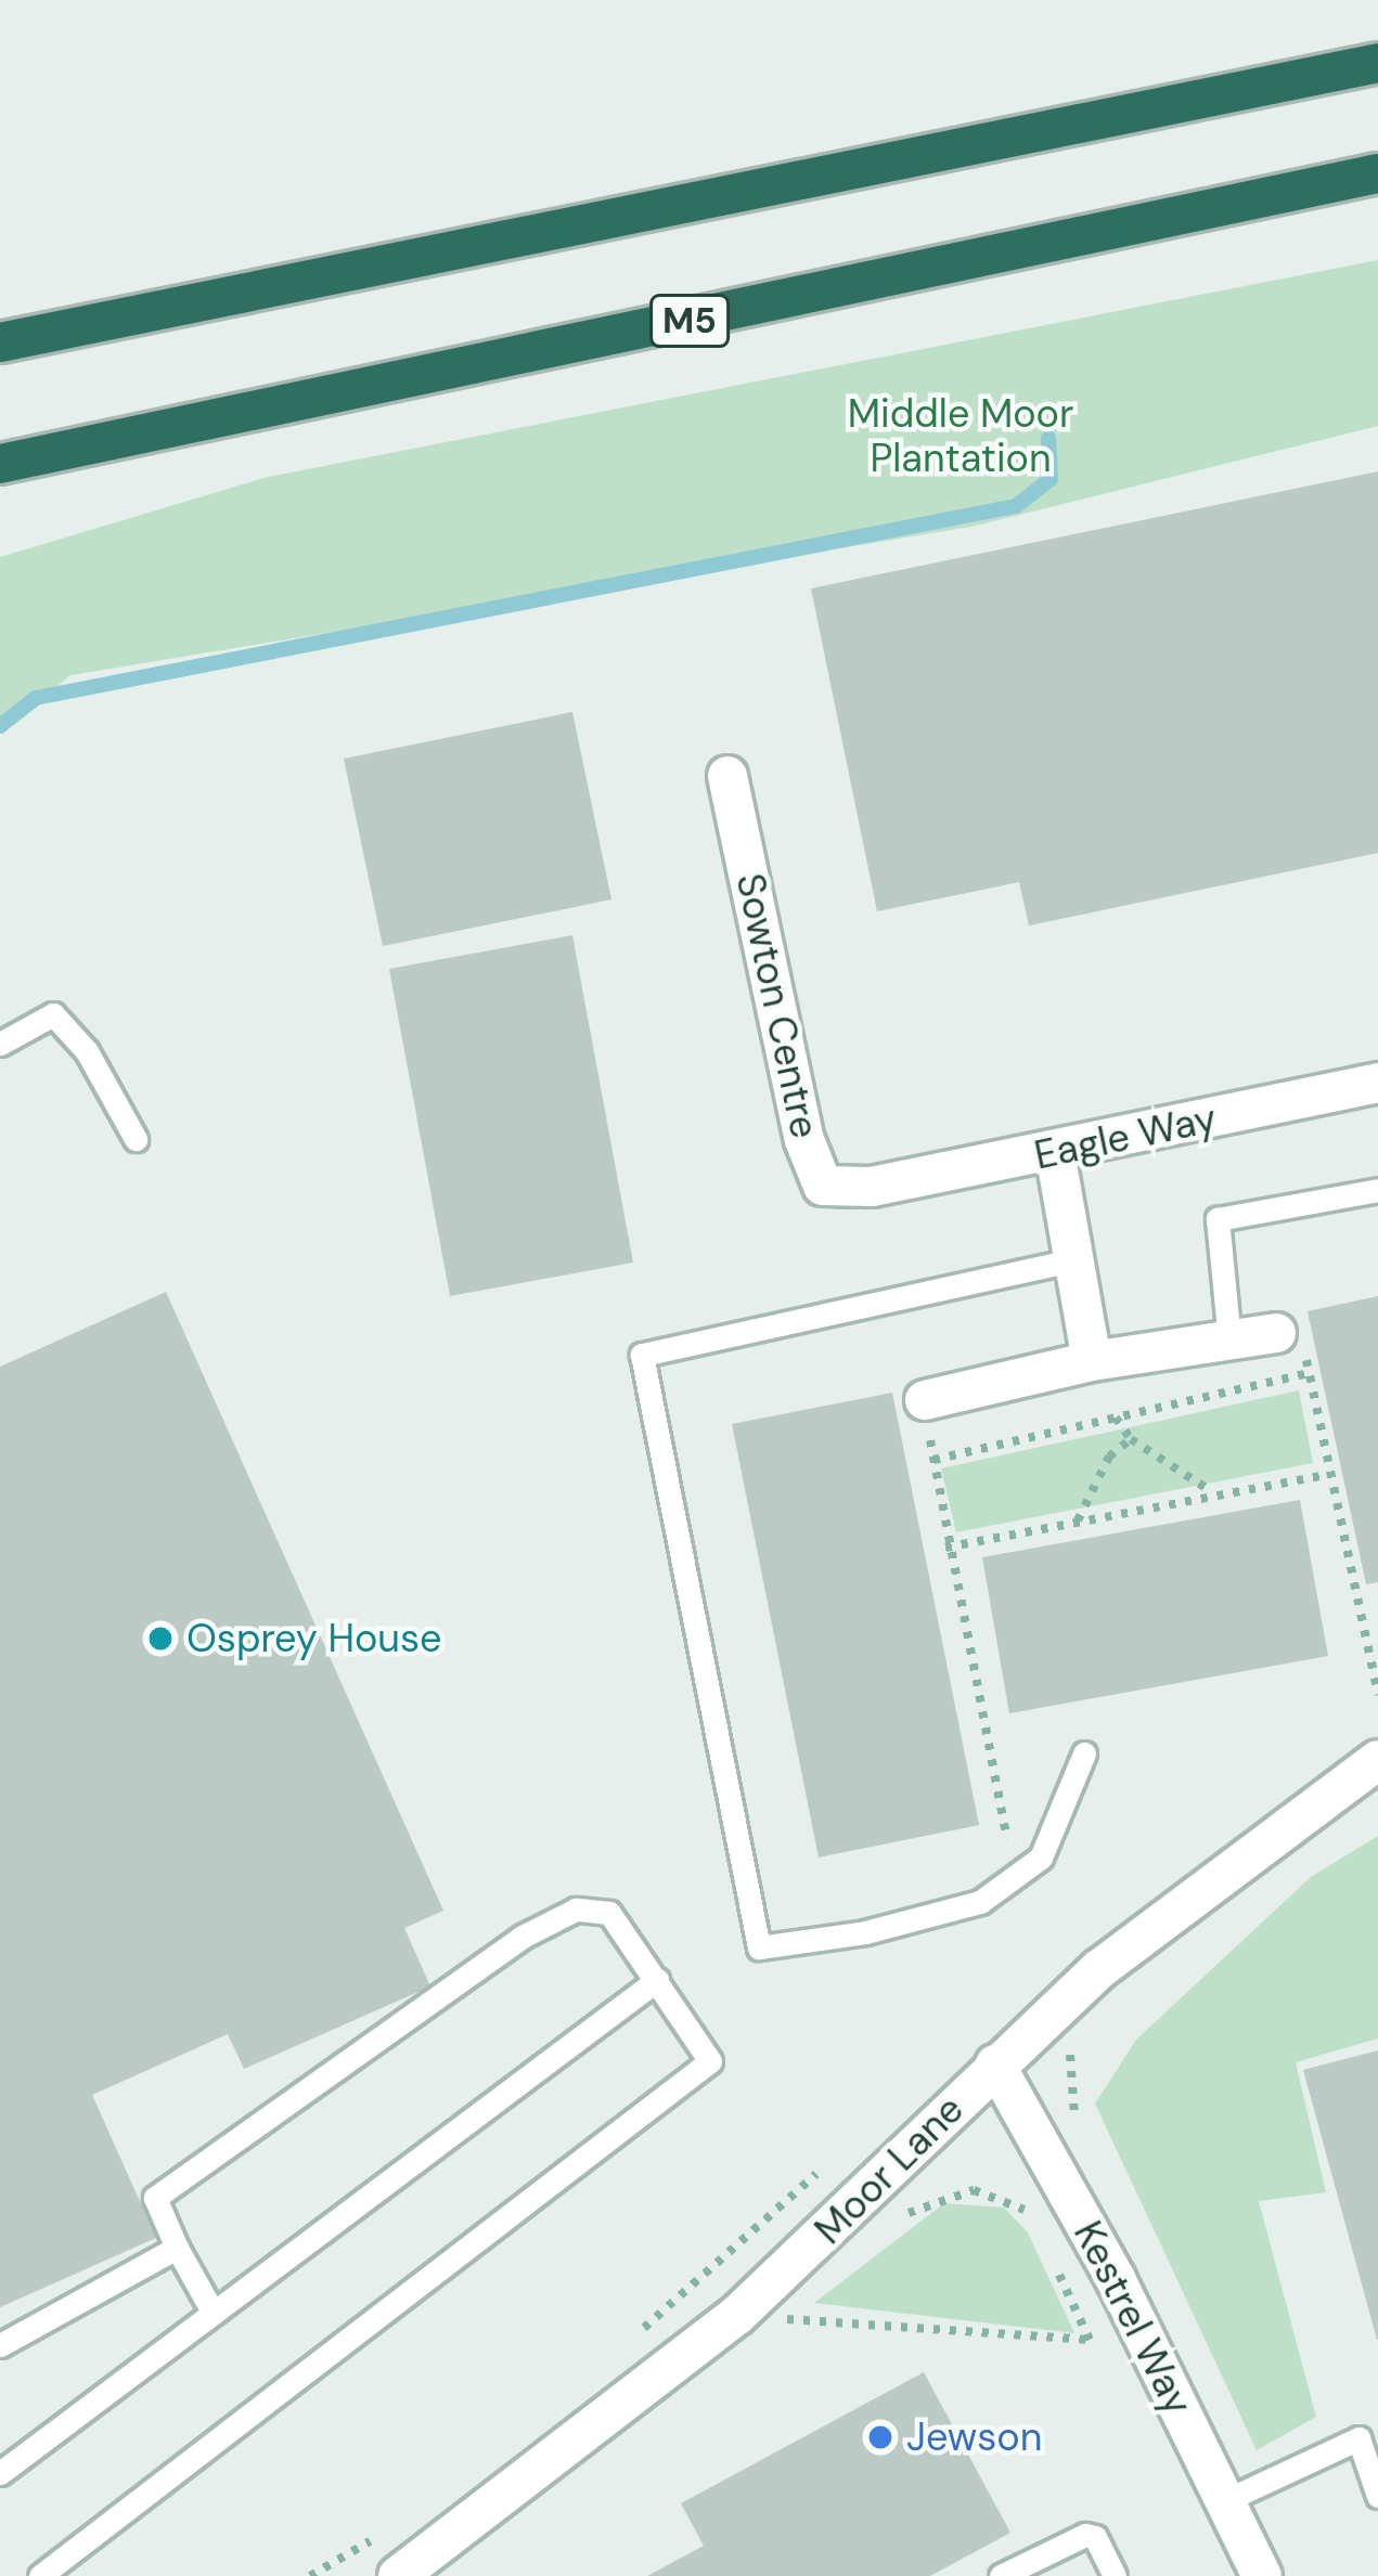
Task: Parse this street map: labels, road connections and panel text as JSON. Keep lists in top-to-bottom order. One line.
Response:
{"streets":{"highway":["M5"],"street":["Sowton Centre","Eagle Way","Moor Lane","Kestrel Way"]},"crossings":[["Sowton Centre","Eagle Way"],["Moor Lane","Kestrel Way"]],"parks":["Middle Moor Plantation"],"places":["Osprey House","Jewson"]}
